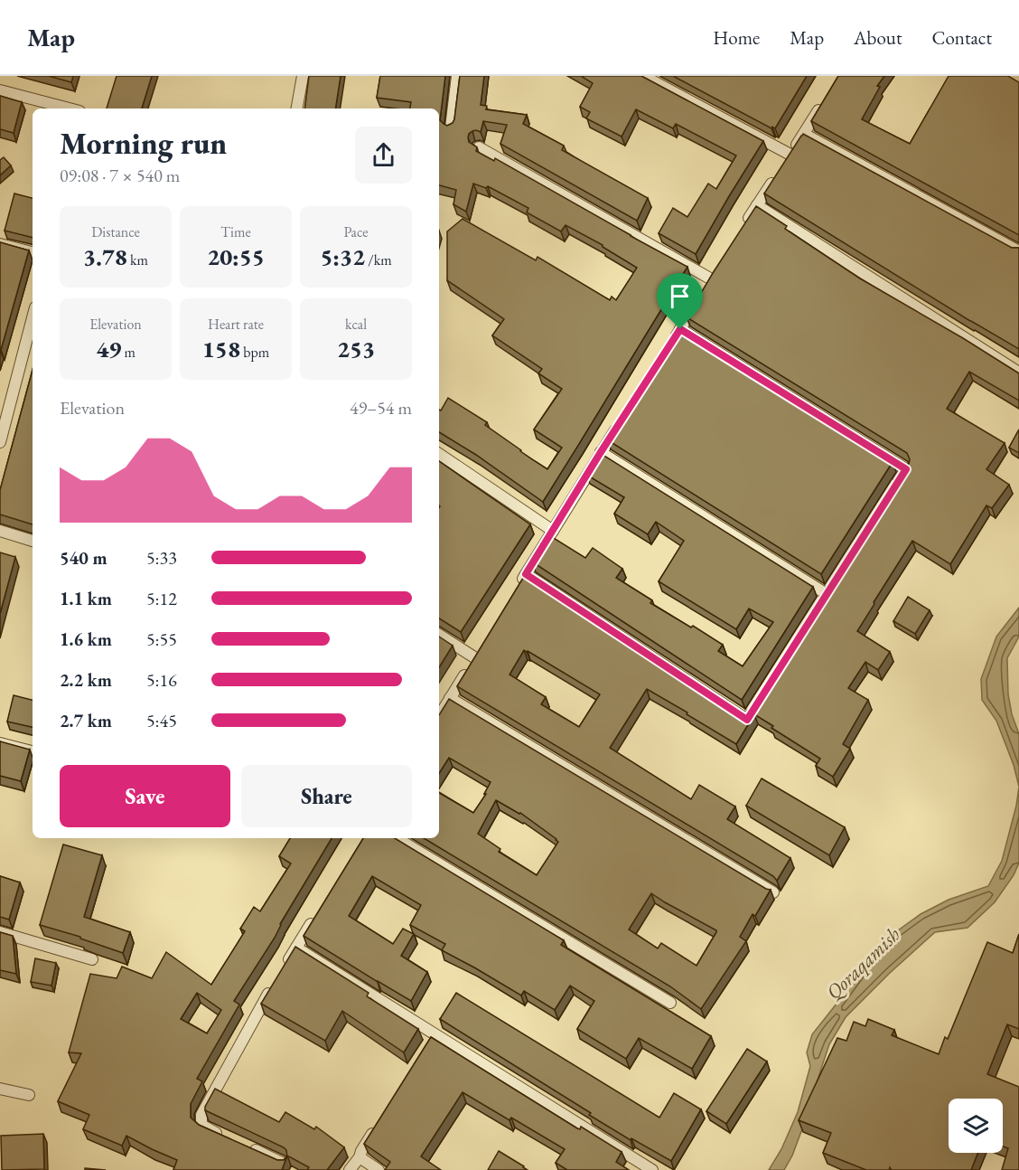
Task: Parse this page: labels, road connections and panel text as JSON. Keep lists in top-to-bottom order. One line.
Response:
{"water":["Qoraqamish"],"page":{"header":"Map","nav":["Home","Map","About","Contact"],"heading":["Morning run","09:08 · 7 × 540 m"],"stats":[["Distance","3.78 km"],["Time","20:55"],["Pace","5:32 /km"],["Elevation","49 m"],["Heart rate","158 bpm"],["kcal","253"]],"chart":["Elevation","49–54 m"],"list":[{"name":"540 m","note":"5:33"},{"name":"1.1 km","note":"5:12"},{"name":"1.6 km","note":"5:55"},{"name":"2.2 km","note":"5:16"},{"name":"2.7 km","note":"5:45"}],"buttons":["Save","Share"]}}
